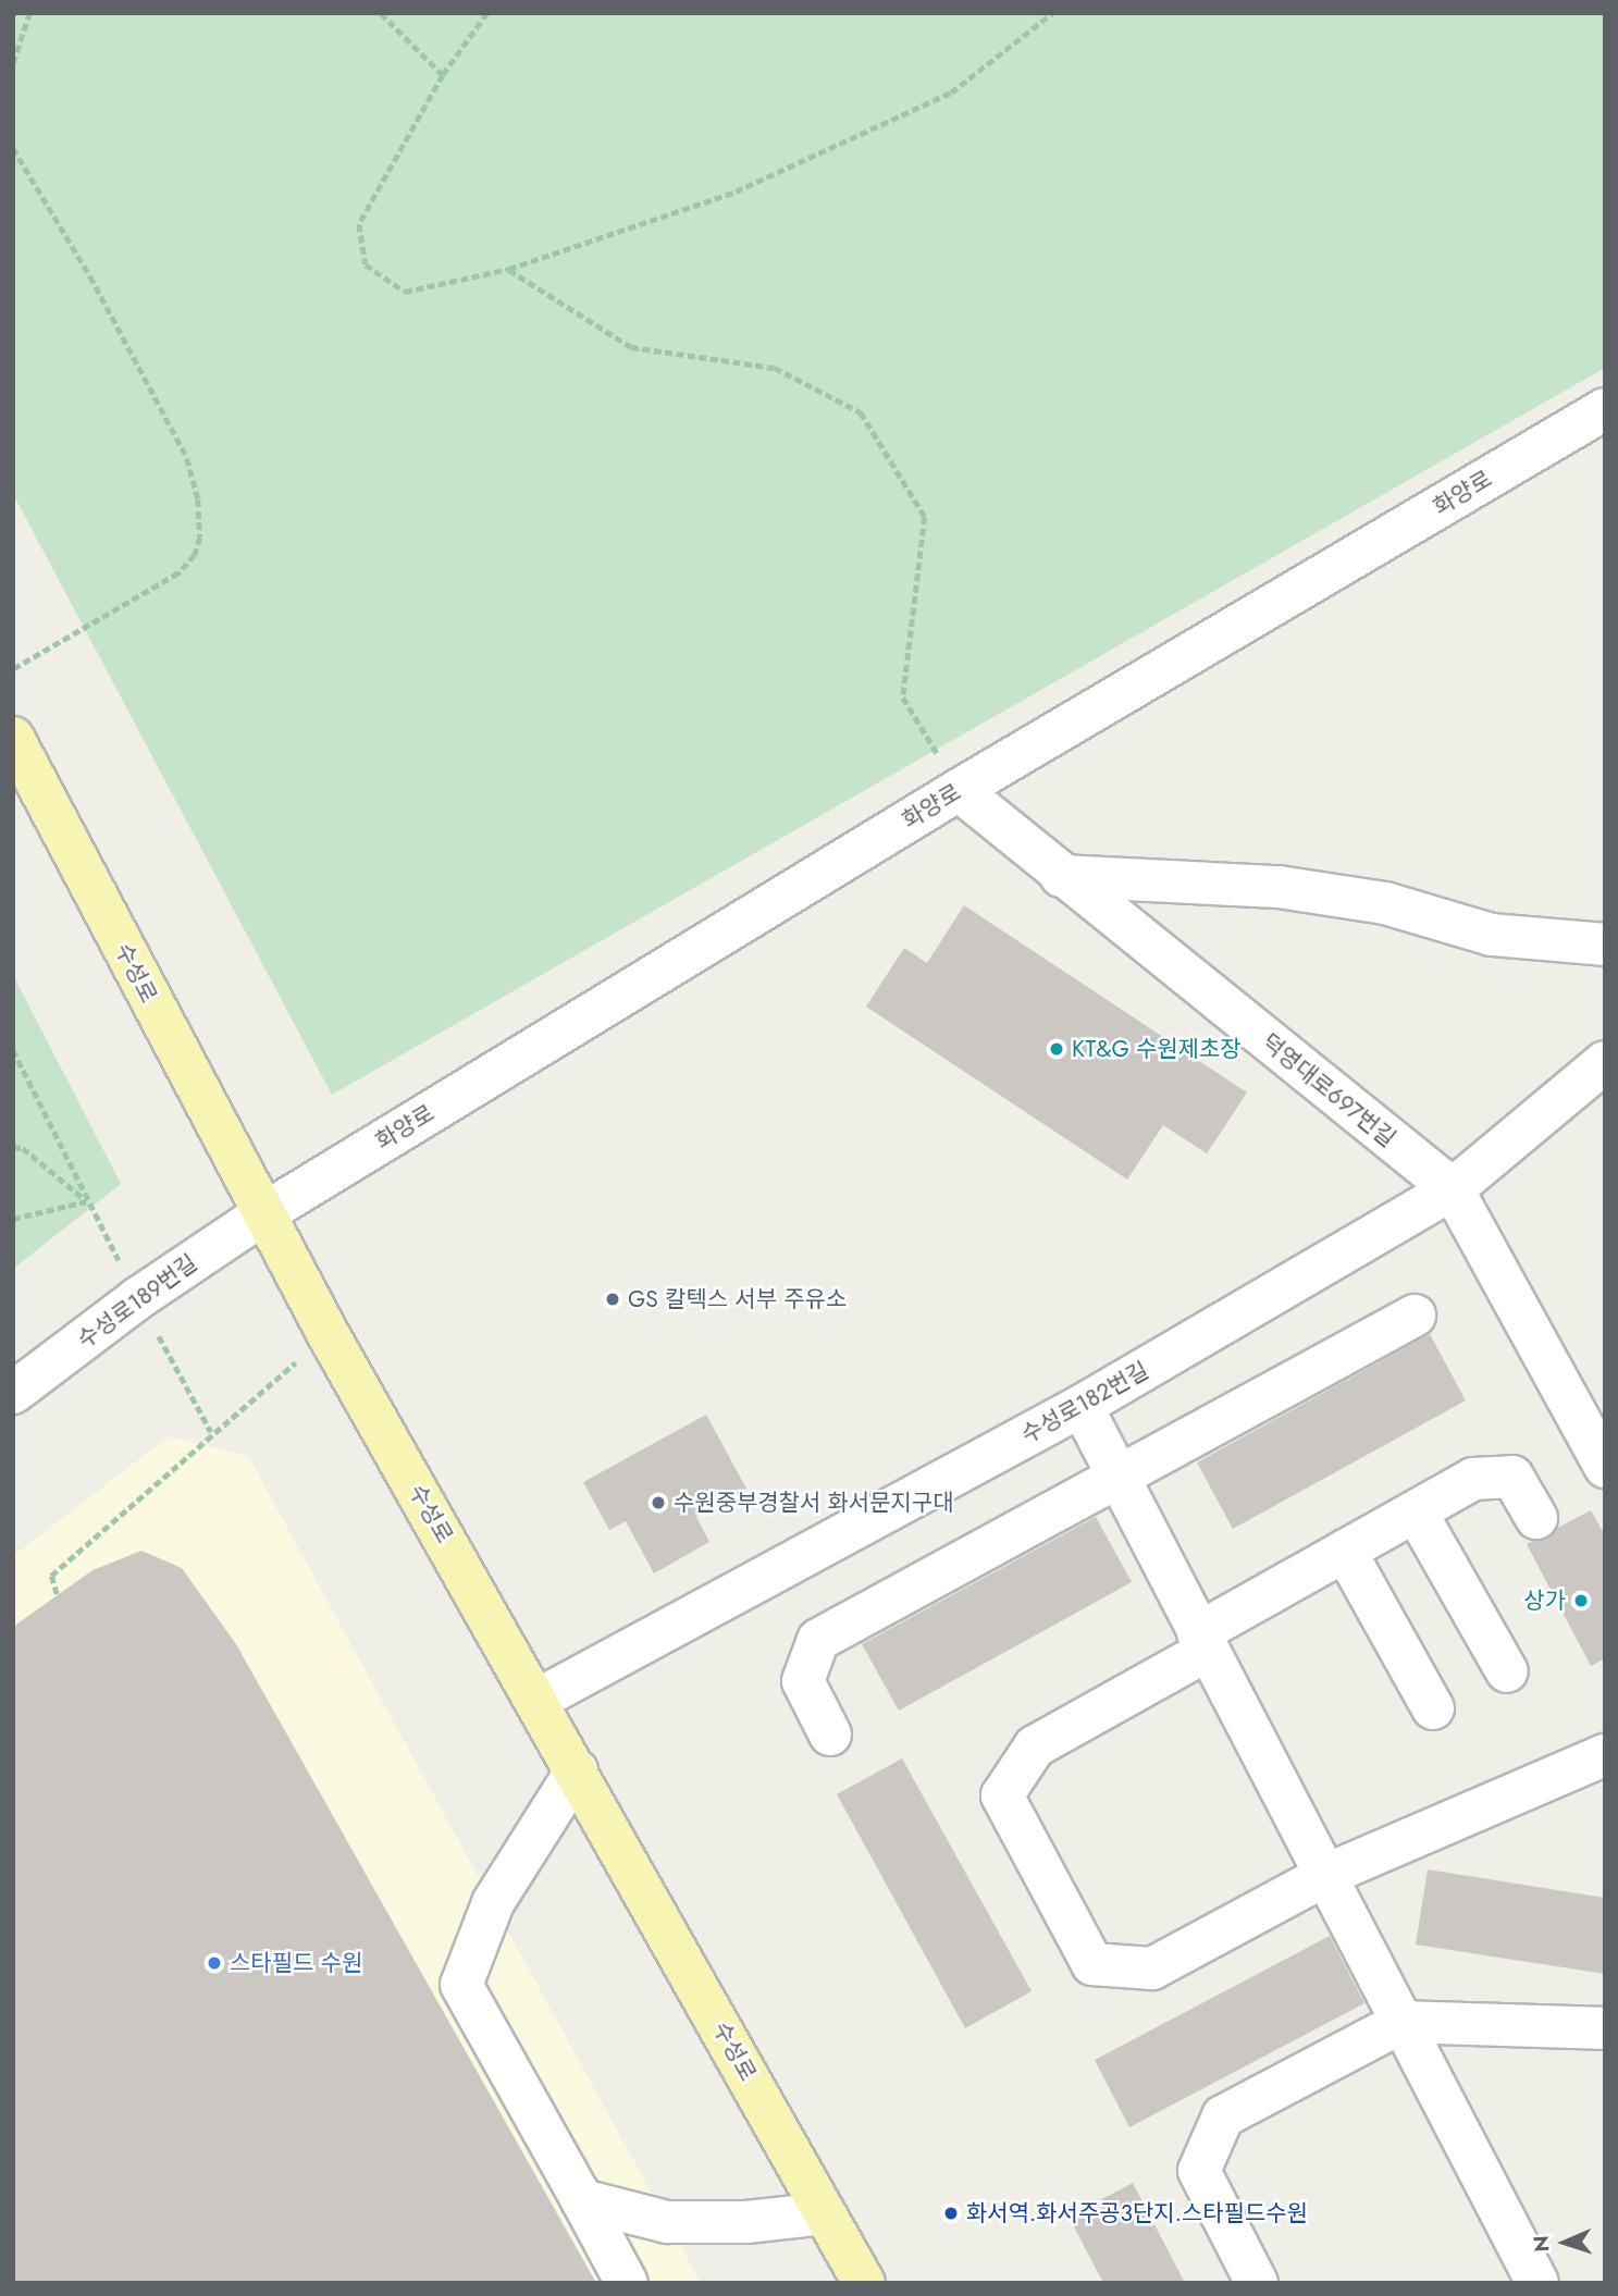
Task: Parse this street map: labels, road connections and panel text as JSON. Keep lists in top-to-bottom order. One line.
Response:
{"streets":{"main road":["수성로"],"street":["화양로","덕영대로697번길","수성로189번길","수성로182번길"]},"crossings":[["화양로","수성로"],["화양로","덕영대로697번길"],["화양로","수성로189번길"],["수성로","수성로189번길"],["수성로","수성로182번길"],["덕영대로697번길","수성로182번길"]],"places":["KT&G 수원제초장","GS 칼텍스 서부 주유소","수원중부경찰서 화서문지구대","상가","스타필드 수원","화서역.화서주공3단지.스타필드수원"],"north":"left"}
